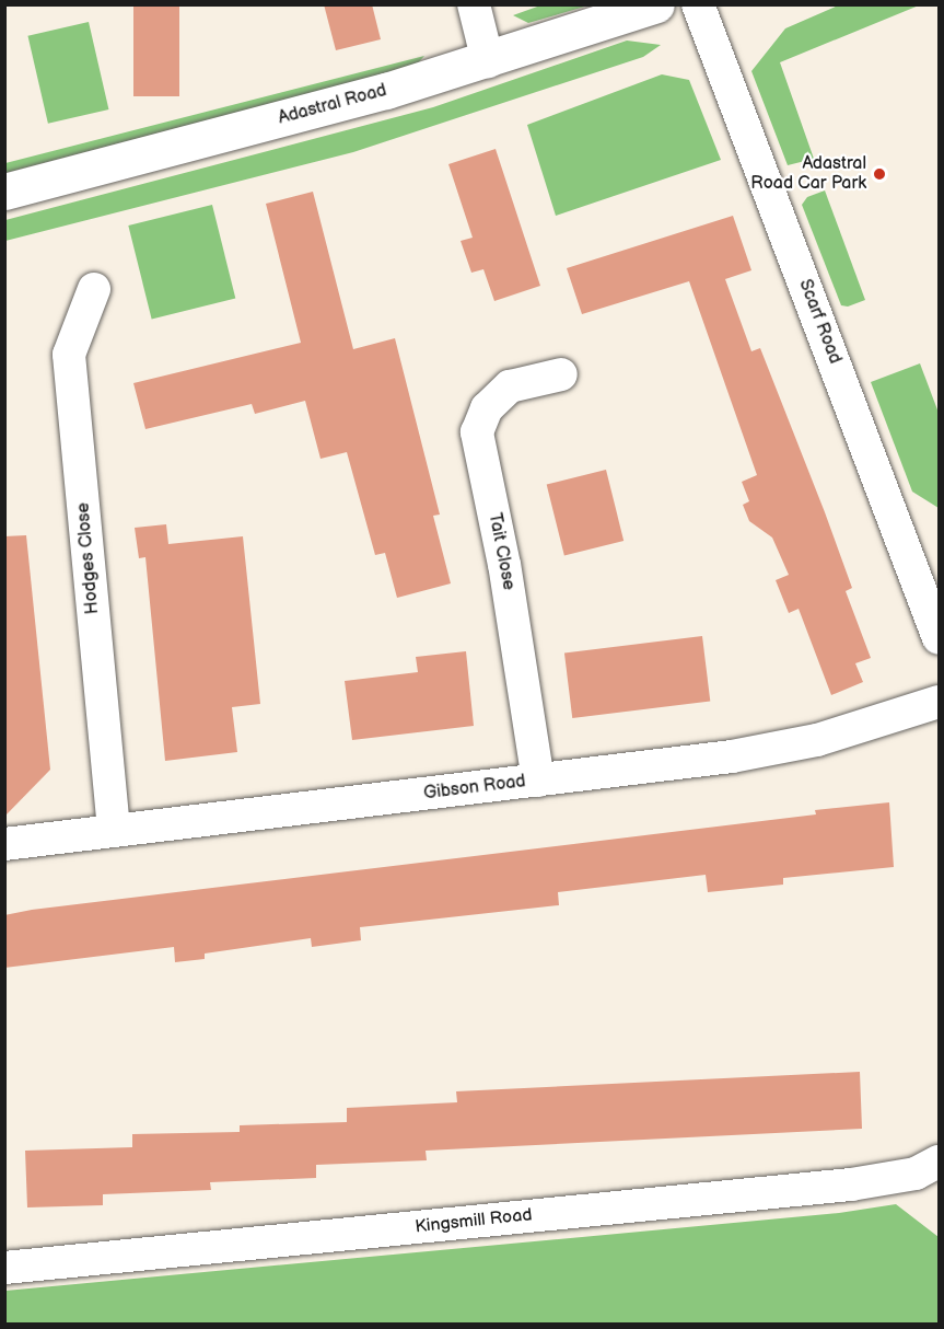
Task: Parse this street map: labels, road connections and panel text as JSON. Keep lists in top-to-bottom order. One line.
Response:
{"streets":{"street":["Adastral Road","Scarf Road","Tait Close","Hodges Close","Gibson Road","Kingsmill Road"]},"crossings":[["Tait Close","Gibson Road"],["Hodges Close","Gibson Road"]],"places":["Adastral Road Car Park"]}
